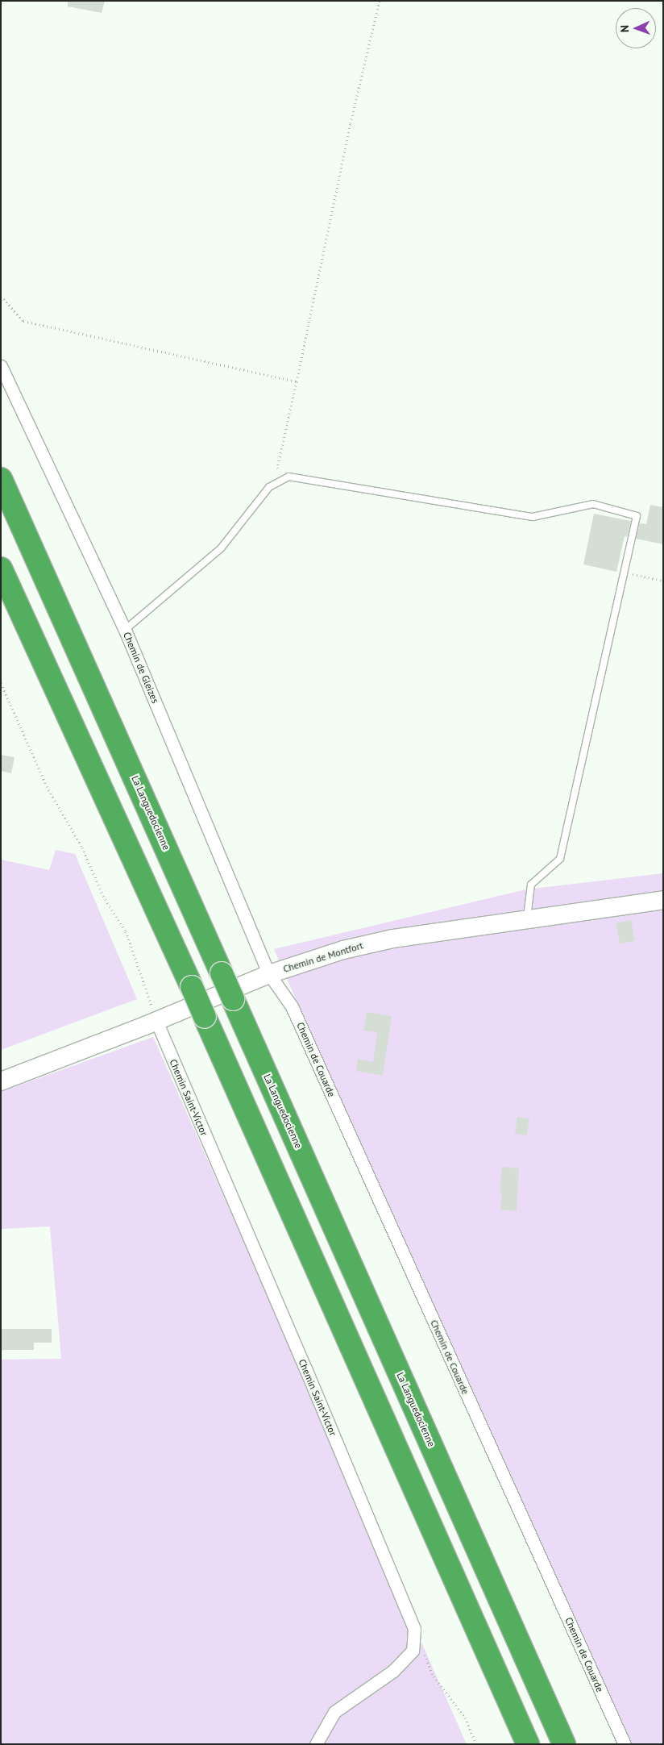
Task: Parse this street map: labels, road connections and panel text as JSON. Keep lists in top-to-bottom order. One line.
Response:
{"streets":{"highway":["La Languedocienne"],"street":["Chemin de Gleizes","Chemin de Montfort","Chemin de Couarde","Chemin Saint-Victor"]},"crossings":[["Chemin de Gleizes","Chemin de Montfort"],["Chemin de Gleizes","Chemin de Couarde"],["Chemin de Montfort","Chemin de Couarde"],["Chemin de Montfort","Chemin Saint-Victor"]],"north":"left"}
